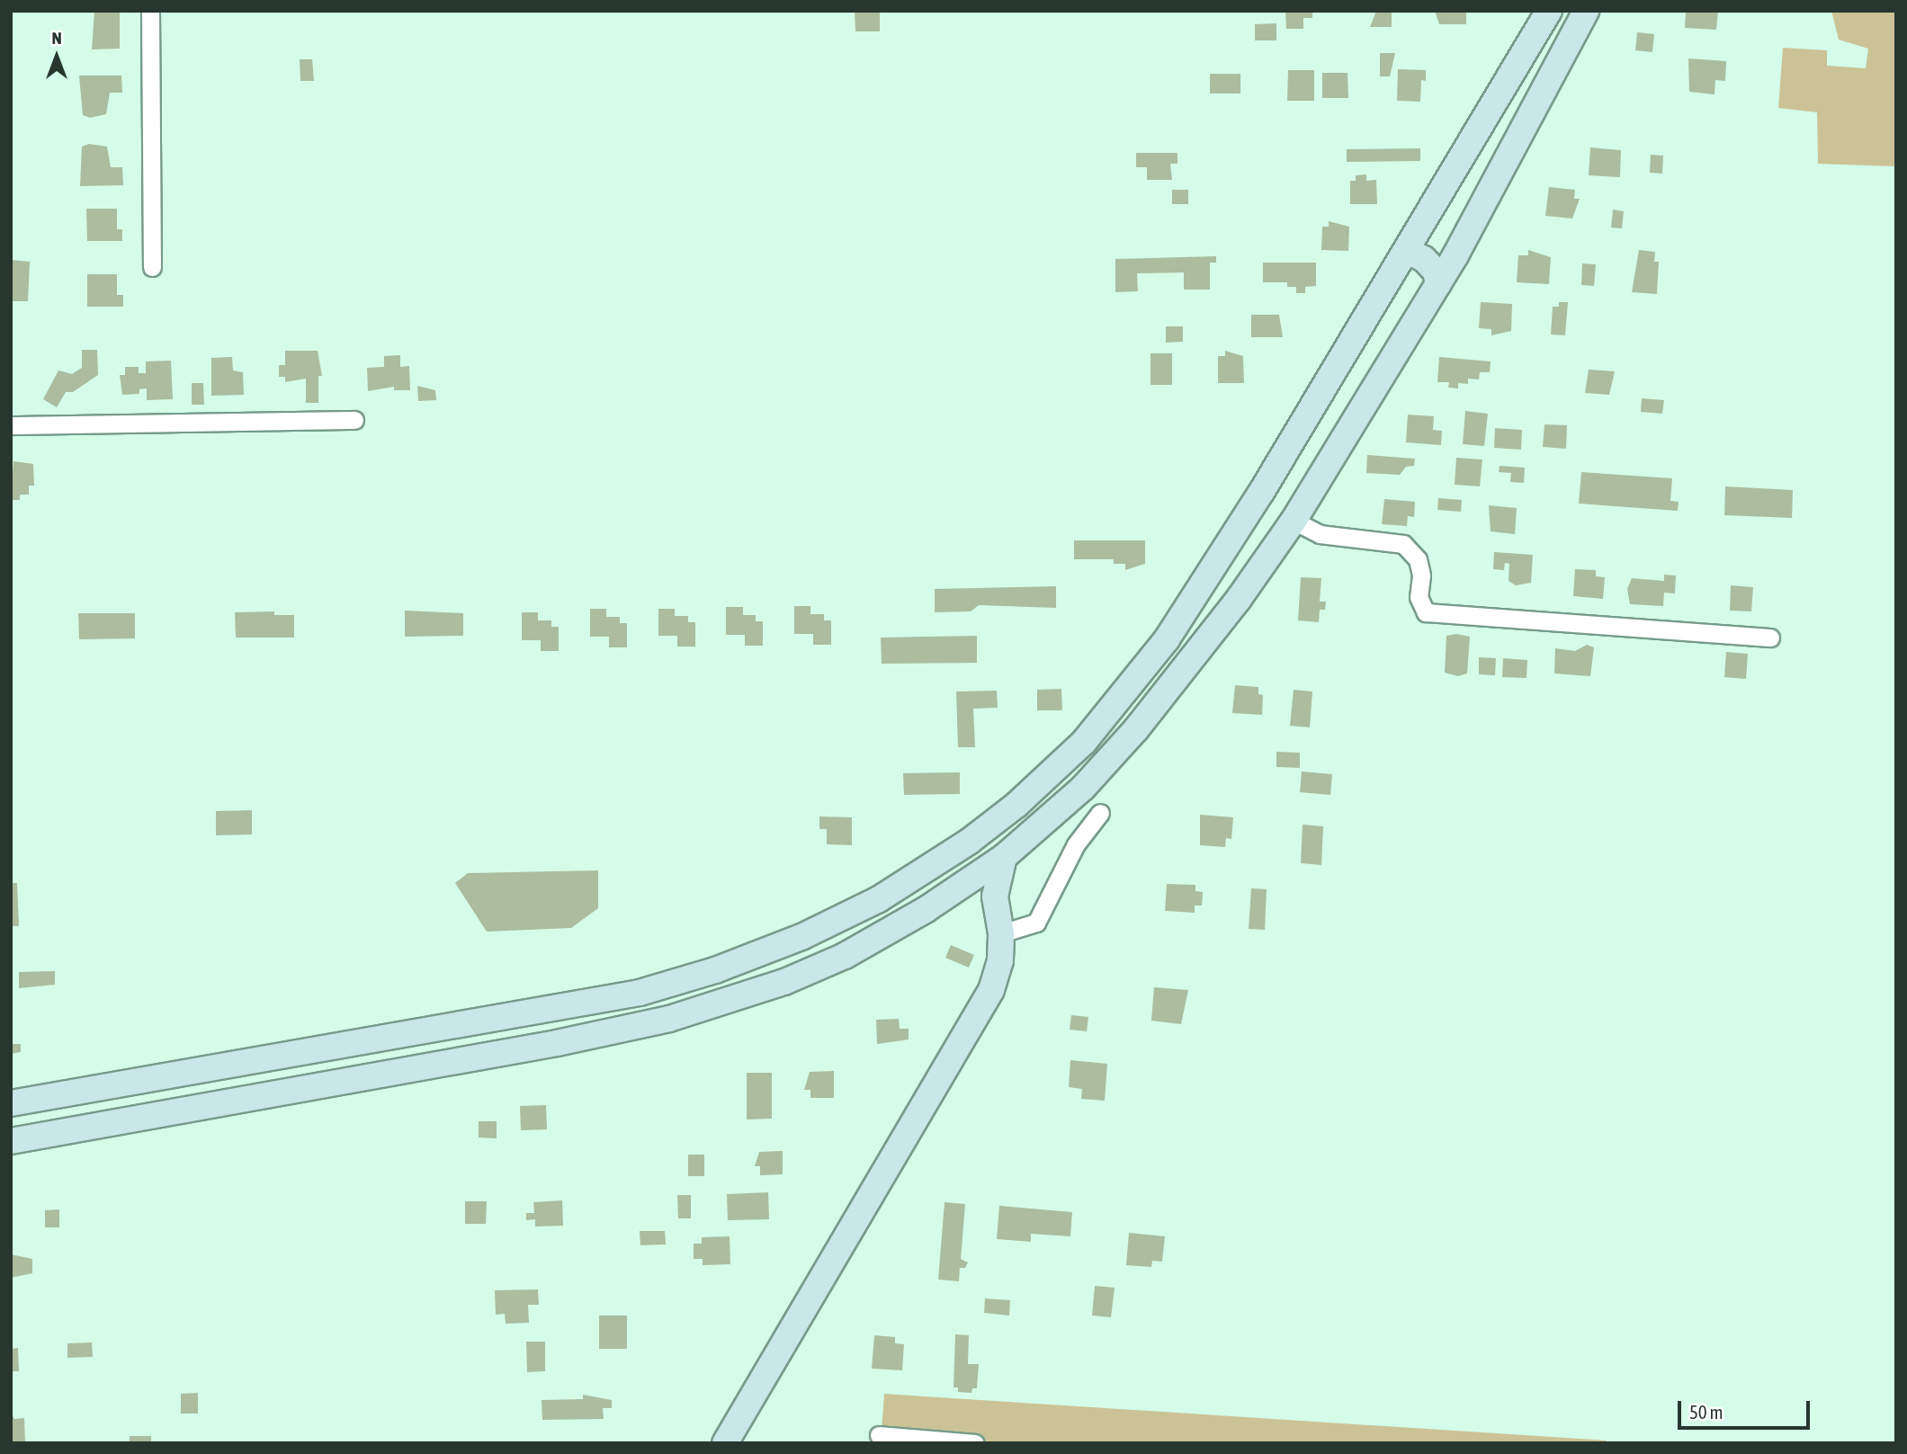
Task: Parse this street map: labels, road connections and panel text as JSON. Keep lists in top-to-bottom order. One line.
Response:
{"scale_bar":"50 m","north":"top"}
